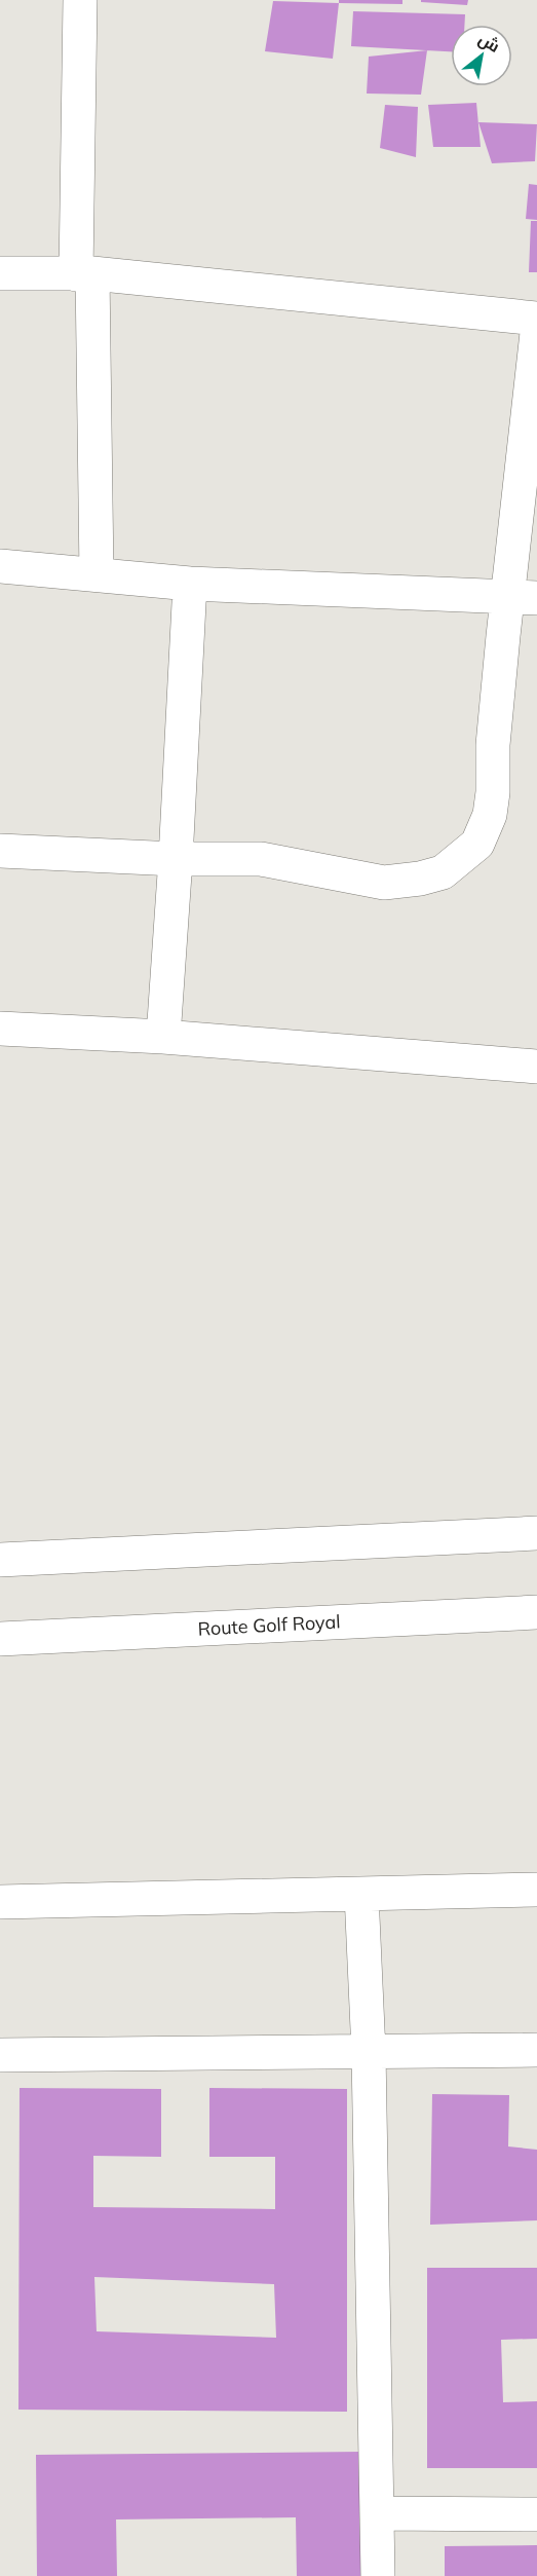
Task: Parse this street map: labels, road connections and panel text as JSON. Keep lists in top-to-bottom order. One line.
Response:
{"streets":{"street":["Route Golf Royal"]},"north":"top right"}
